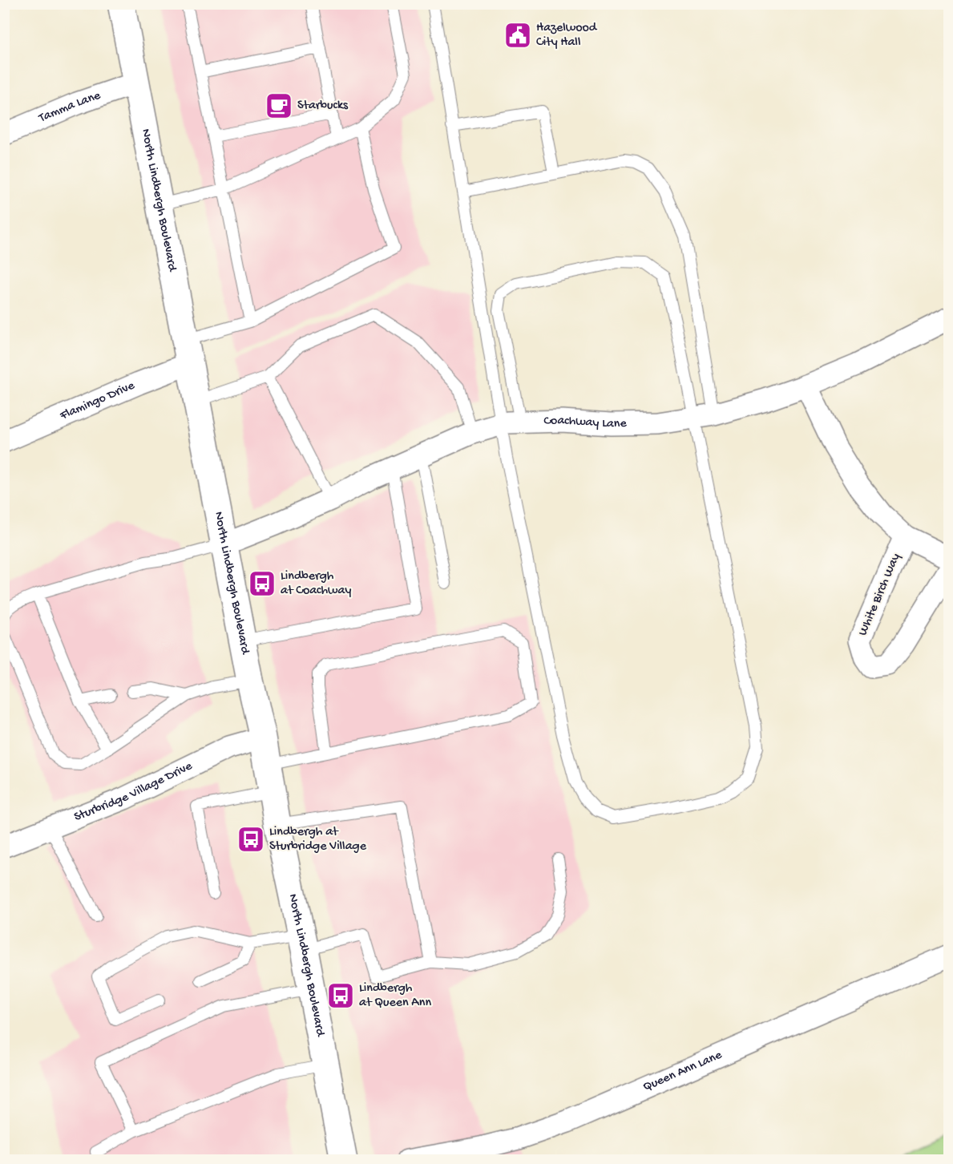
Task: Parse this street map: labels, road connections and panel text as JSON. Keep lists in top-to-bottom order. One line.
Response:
{"streets":{"main road":["North Lindbergh Boulevard"],"street":["Tamma Lane","Flamingo Drive","Coachway Lane","White Birch Way","Sturbridge Village Drive","Queen Ann Lane"]},"crossings":[["Tamma Lane","North Lindbergh Boulevard"],["North Lindbergh Boulevard","Flamingo Drive"],["North Lindbergh Boulevard","Coachway Lane"],["North Lindbergh Boulevard","Sturbridge Village Drive"],["Coachway Lane","White Birch Way"]],"places":{"public building":["Hazelwood City Hall"],"cafe":["Starbucks"],"bus stop":["Lindbergh at Coachway","Lindbergh at Sturbridge Village","Lindbergh at Queen Ann"]}}
